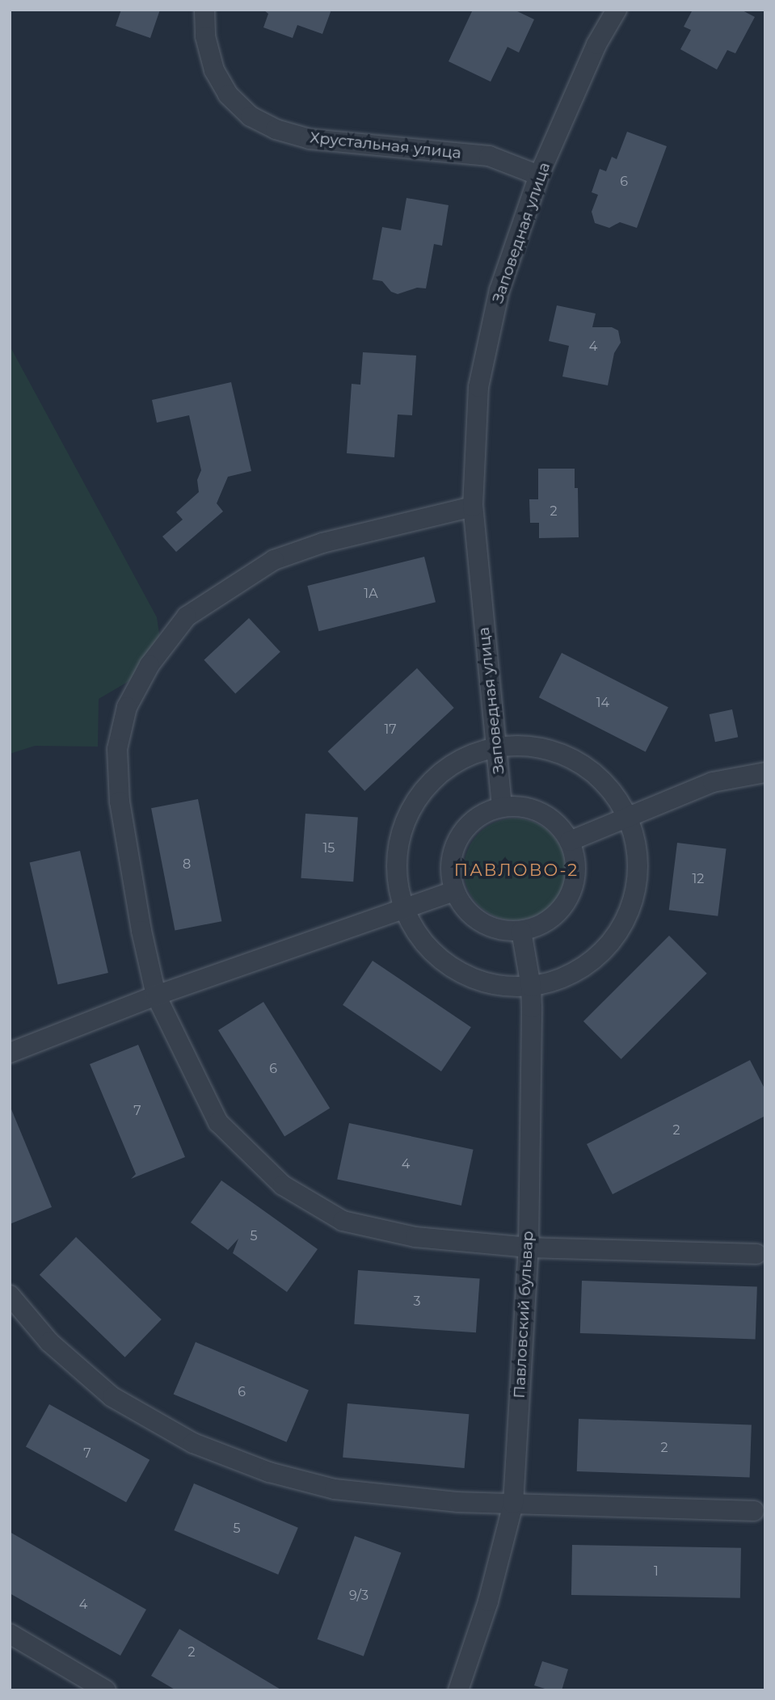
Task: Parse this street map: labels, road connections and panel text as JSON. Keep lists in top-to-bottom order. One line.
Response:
{"streets":{"street":["Хрустальная улица","Заповедная улица","Павловский бульвар"]},"crossings":[["Хрустальная улица","Заповедная улица"],["Заповедная улица","Павловский бульвар"]],"districts":["ПАВЛОВО-2"],"house_numbers":["6","4","2","1А","14","17","15","8","12","6","7","2","4","5","3","6","2","7","5","1","9/3","4","2"]}
